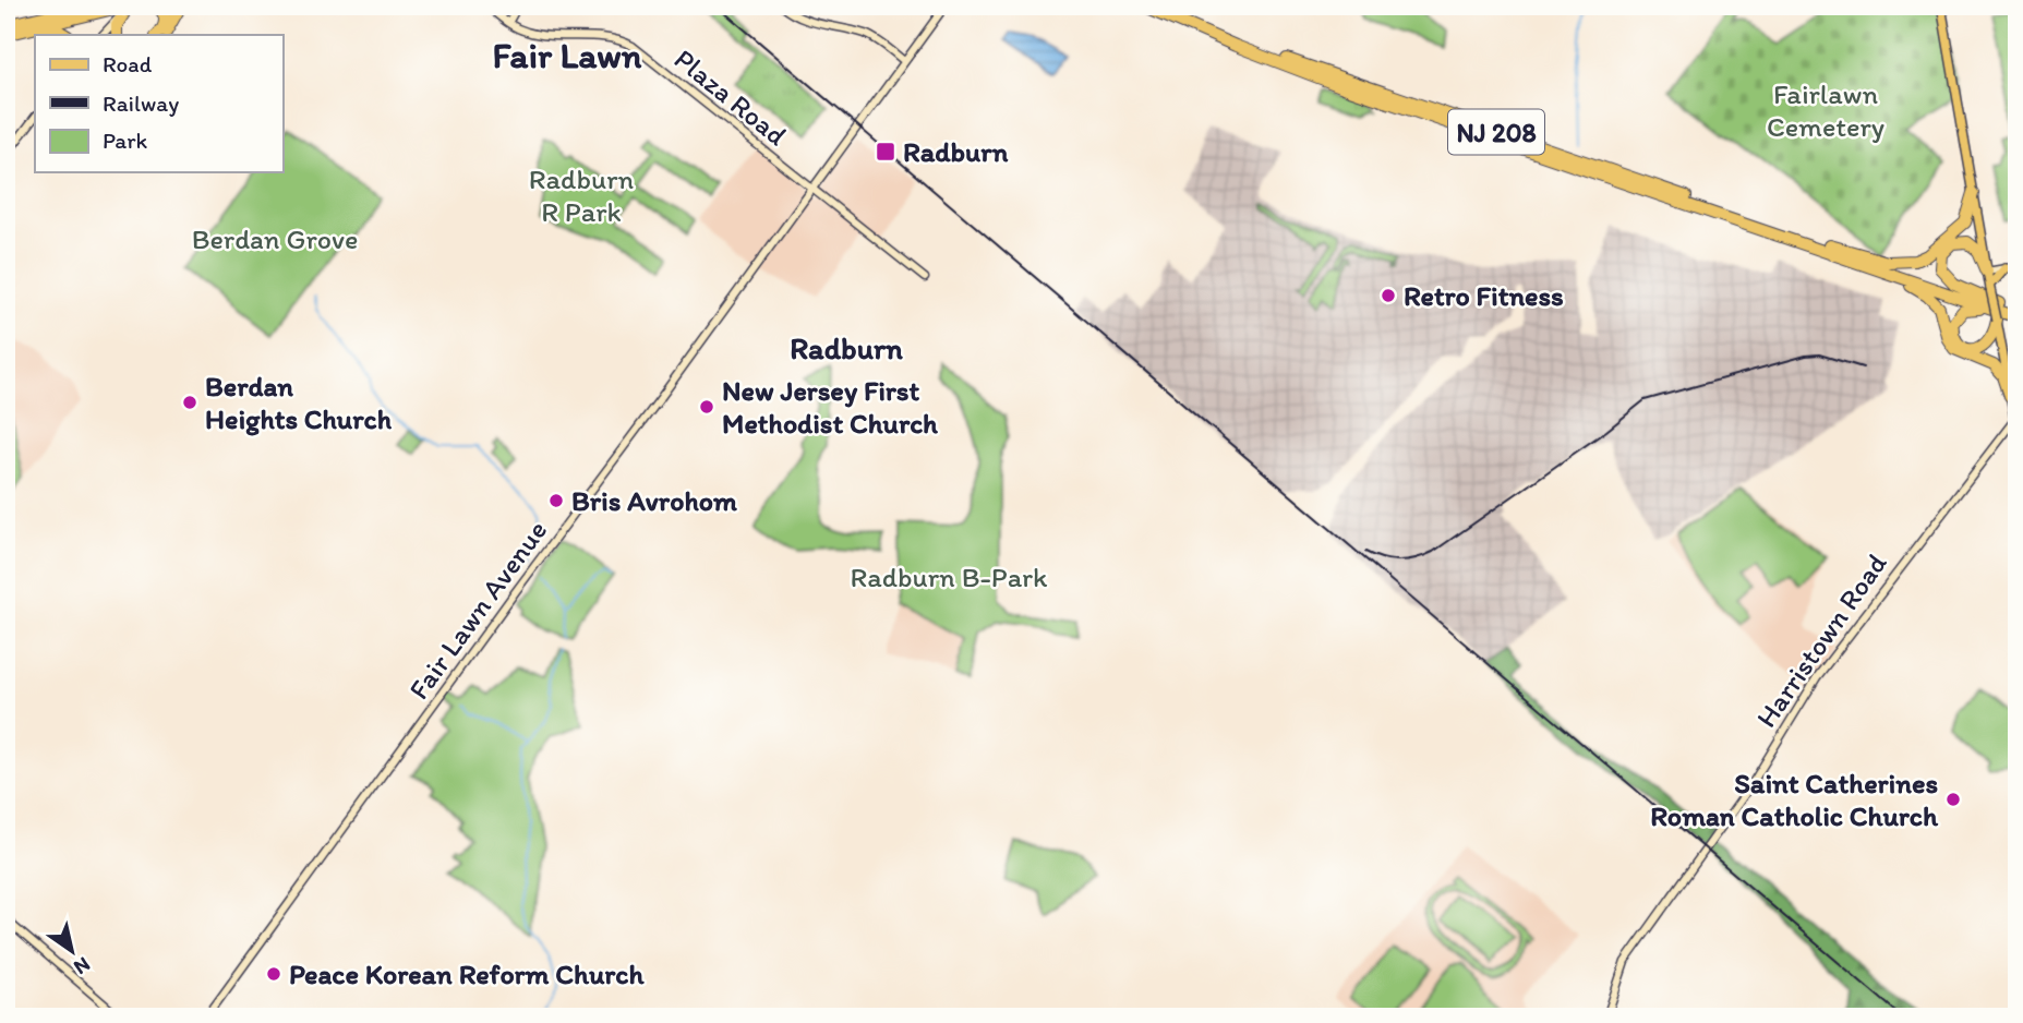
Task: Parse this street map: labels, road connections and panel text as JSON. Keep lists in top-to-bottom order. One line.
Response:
{"streets":{"highway":["NJ 208"],"street":["Plaza Road","Fair Lawn Avenue","Harristown Road"]},"crossings":[["Plaza Road","Fair Lawn Avenue"]],"districts":["Fair Lawn","Radburn"],"parks":["Fairlawn Cemetery","Radburn R Park","Berdan Grove","Radburn B-Park"],"places":{"transit":["Radburn"],"other":["Retro Fitness","Berdan Heights Church","New Jersey First Methodist Church","Bris Avrohom","Saint Catherines Roman Catholic Church","Peace Korean Reform Church"]},"legend":["Road","Railway","Park"],"north":"bottom right"}
